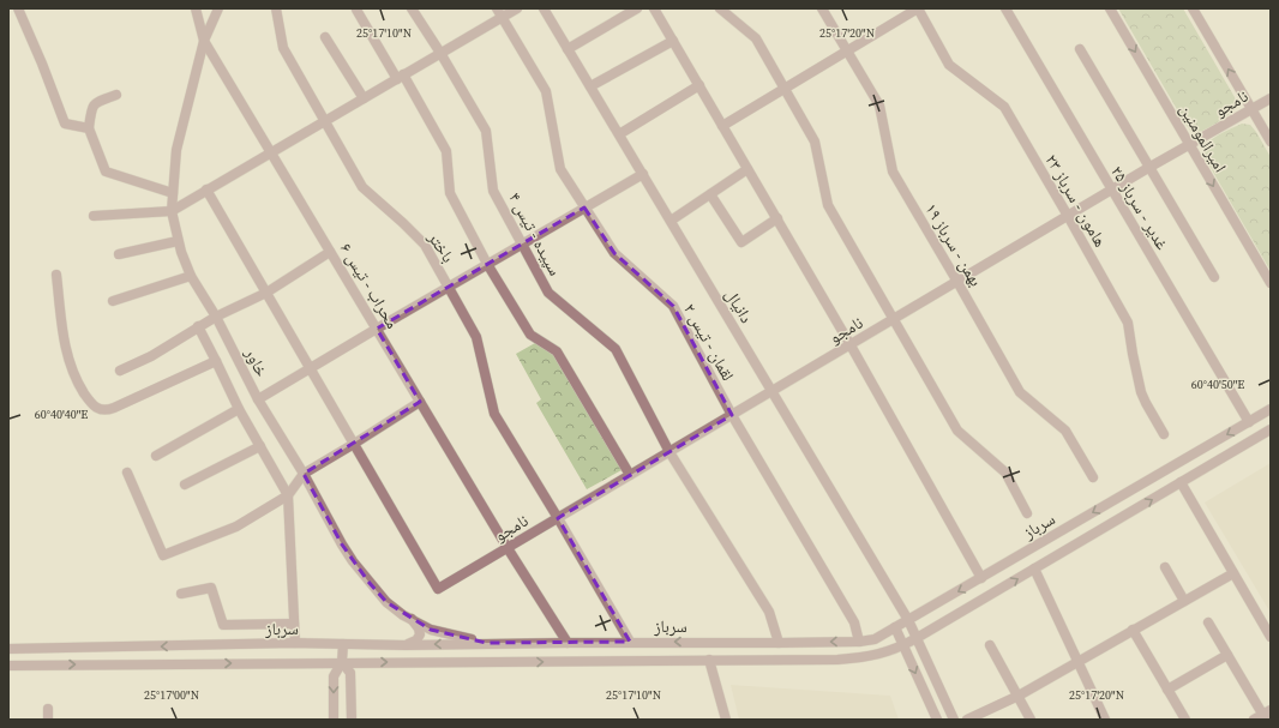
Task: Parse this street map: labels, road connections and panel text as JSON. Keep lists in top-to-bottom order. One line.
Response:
{"streets":{"street":["نامجو","امیرالمومنین","هامون - سرباز ۲۳","غدیر - سرباز ۲۵","سپیده - تیس ۴","بهمن - سرباز ۱۹","باختر","محراب - تیس ۶","دانیال","لقمان - تیس ۲","خاور","سرباز"]},"crossings":[["نامجو","امیرالمومنین"],["نامجو","هامون - سرباز ۲۳"],["نامجو","غدیر - سرباز ۲۵"],["نامجو","سپیده - تیس ۴"],["نامجو","بهمن - سرباز ۱۹"],["نامجو","باختر"],["نامجو","محراب - تیس ۶"],["نامجو","دانیال"],["نامجو","لقمان - تیس ۲"],["غدیر - سرباز ۲۵","سرباز"],["سپیده - تیس ۴","سرباز"],["باختر","سرباز"],["محراب - تیس ۶","خاور"],["محراب - تیس ۶","سرباز"],["دانیال","سرباز"],["لقمان - تیس ۲","سرباز"],["خاور","سرباز"]],"coordinates":["25°17'10\"N","25°17'20\"N","60°40'50\"E","60°40'40\"E","25°17'00\"N"]}
